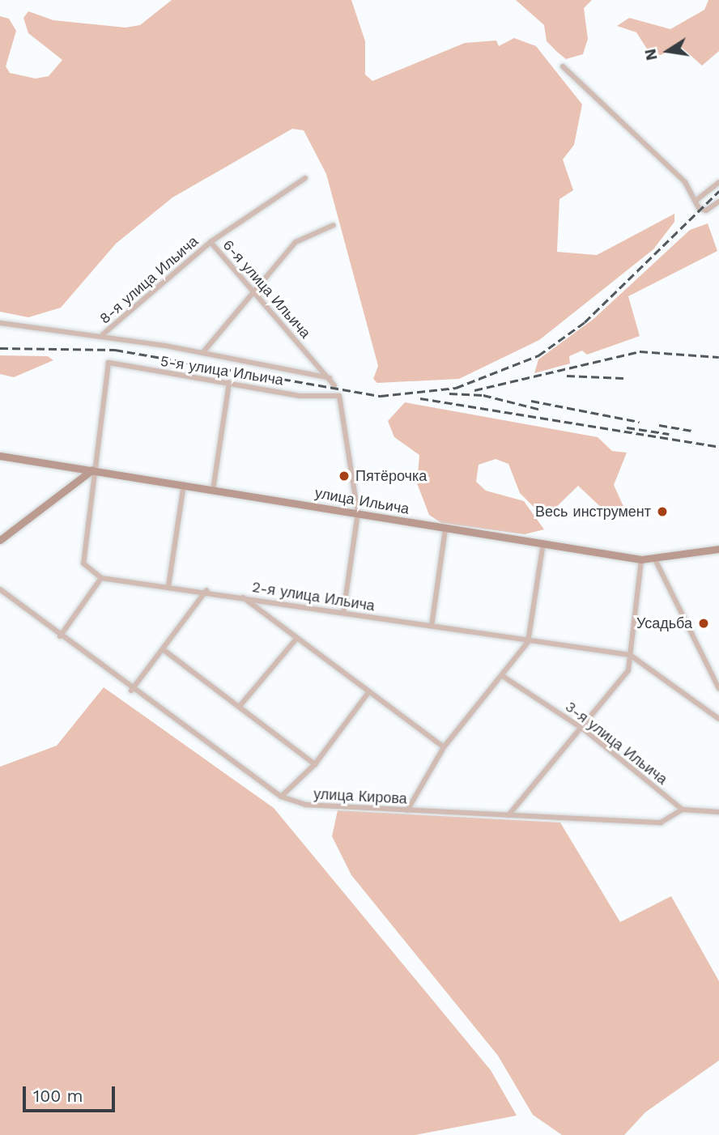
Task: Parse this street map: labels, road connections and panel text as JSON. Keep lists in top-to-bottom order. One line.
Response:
{"streets":{"main road":["улица Ильича"],"street":["8-я улица Ильича","6-я улица Ильича","5-я улица Ильича","2-я улица Ильича","3-я улица Ильича","улица Кирова"]},"crossings":[["8-я улица Ильича","6-я улица Ильича"],["5-я улица Ильича","улица Ильича"],["3-я улица Ильича","улица Кирова"]],"places":["Пятёрочка","Весь инструмент","Усадьба"],"scale_bar":"100 m","north":"left"}
